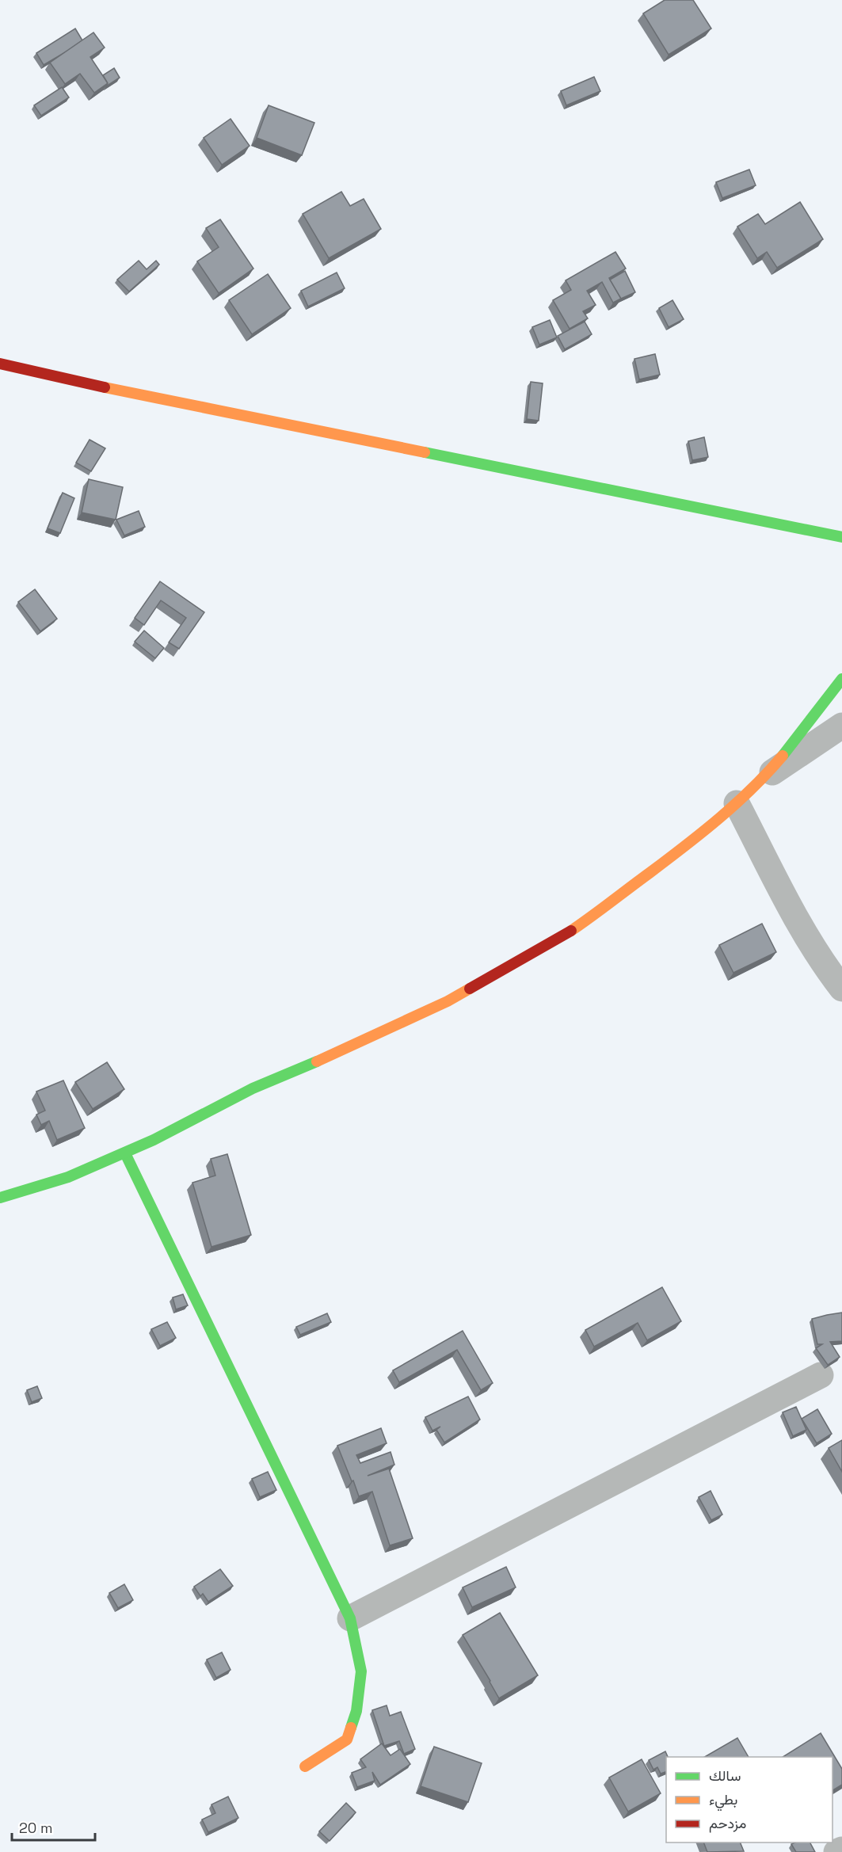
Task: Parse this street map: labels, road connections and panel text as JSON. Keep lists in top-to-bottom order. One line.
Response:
{"legend":["سالك","بطيء","مزدحم"],"scale_bar":"20 m"}
